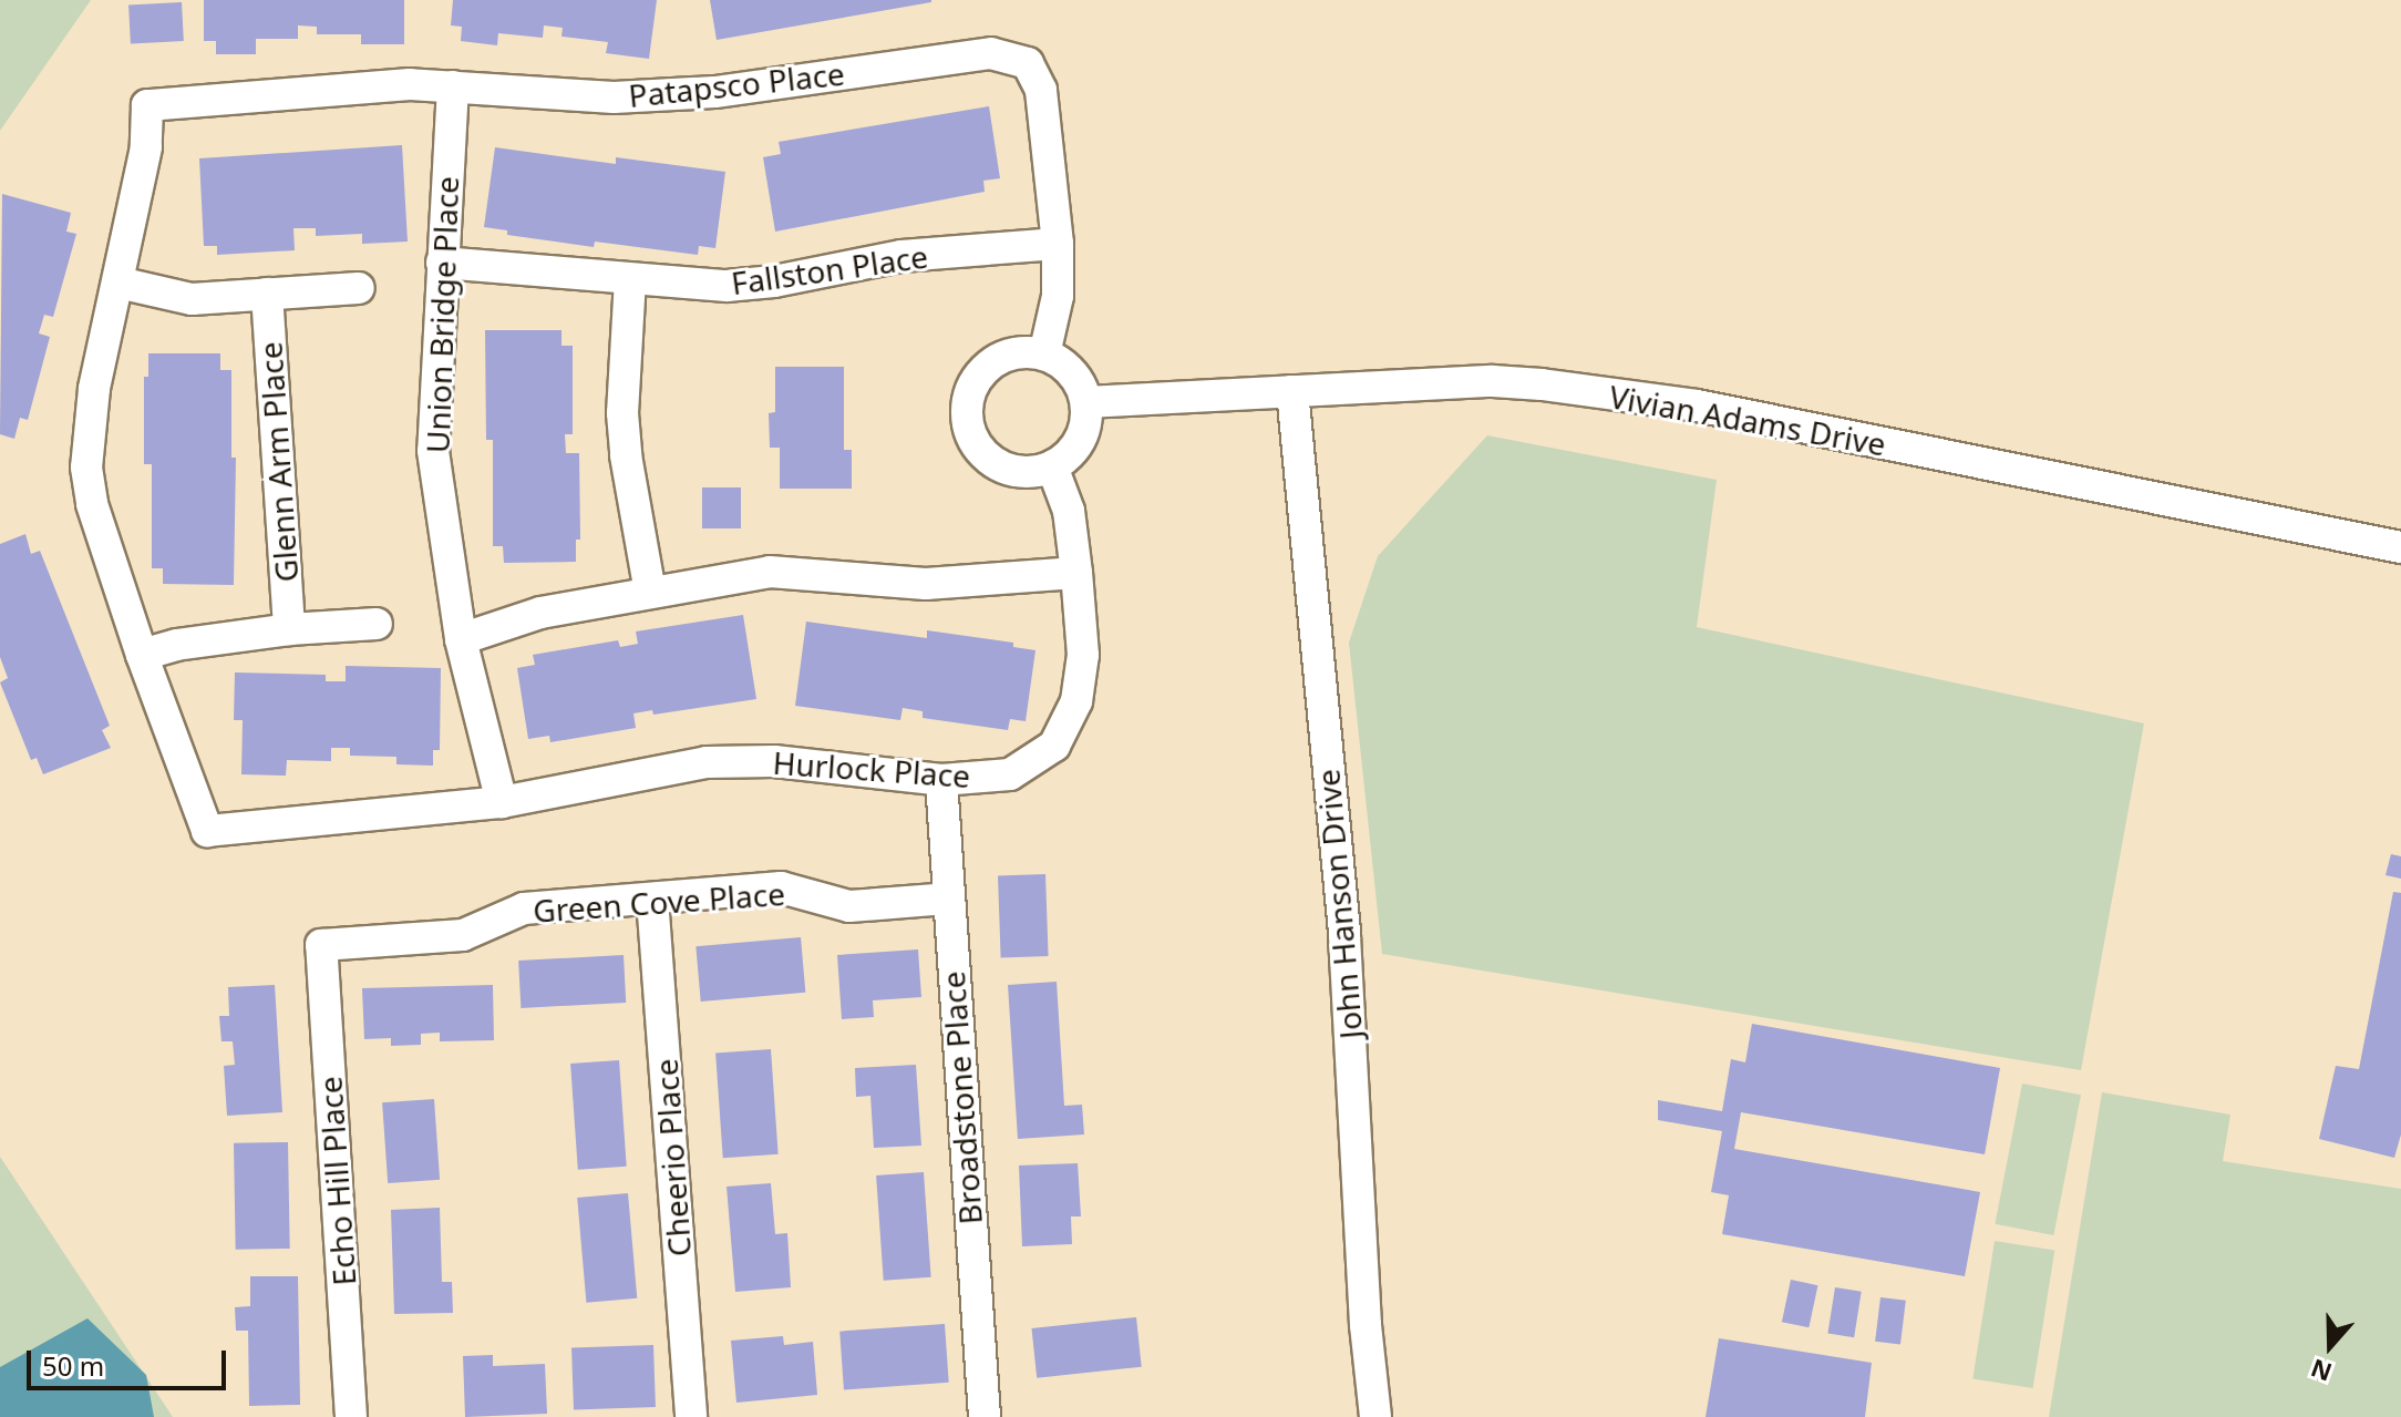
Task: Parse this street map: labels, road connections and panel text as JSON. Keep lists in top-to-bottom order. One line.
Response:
{"streets":{"street":["Patapsco Place","Fallston Place","Union Bridge Place","Vivian Adams Drive","Glenn Arm Place","Hurlock Place","Green Cove Place","John Hanson Drive","Broadstone Place","Cheerio Place","Echo Hill Place"]},"crossings":[["Patapsco Place","Fallston Place"],["Patapsco Place","Union Bridge Place"],["Patapsco Place","Vivian Adams Drive"],["Patapsco Place","Hurlock Place"],["Fallston Place","Union Bridge Place"],["Union Bridge Place","Hurlock Place"],["Vivian Adams Drive","Hurlock Place"],["Vivian Adams Drive","John Hanson Drive"],["Hurlock Place","Broadstone Place"],["Green Cove Place","Broadstone Place"],["Green Cove Place","Cheerio Place"],["Green Cove Place","Echo Hill Place"]],"scale_bar":"50 m","north":"bottom"}
